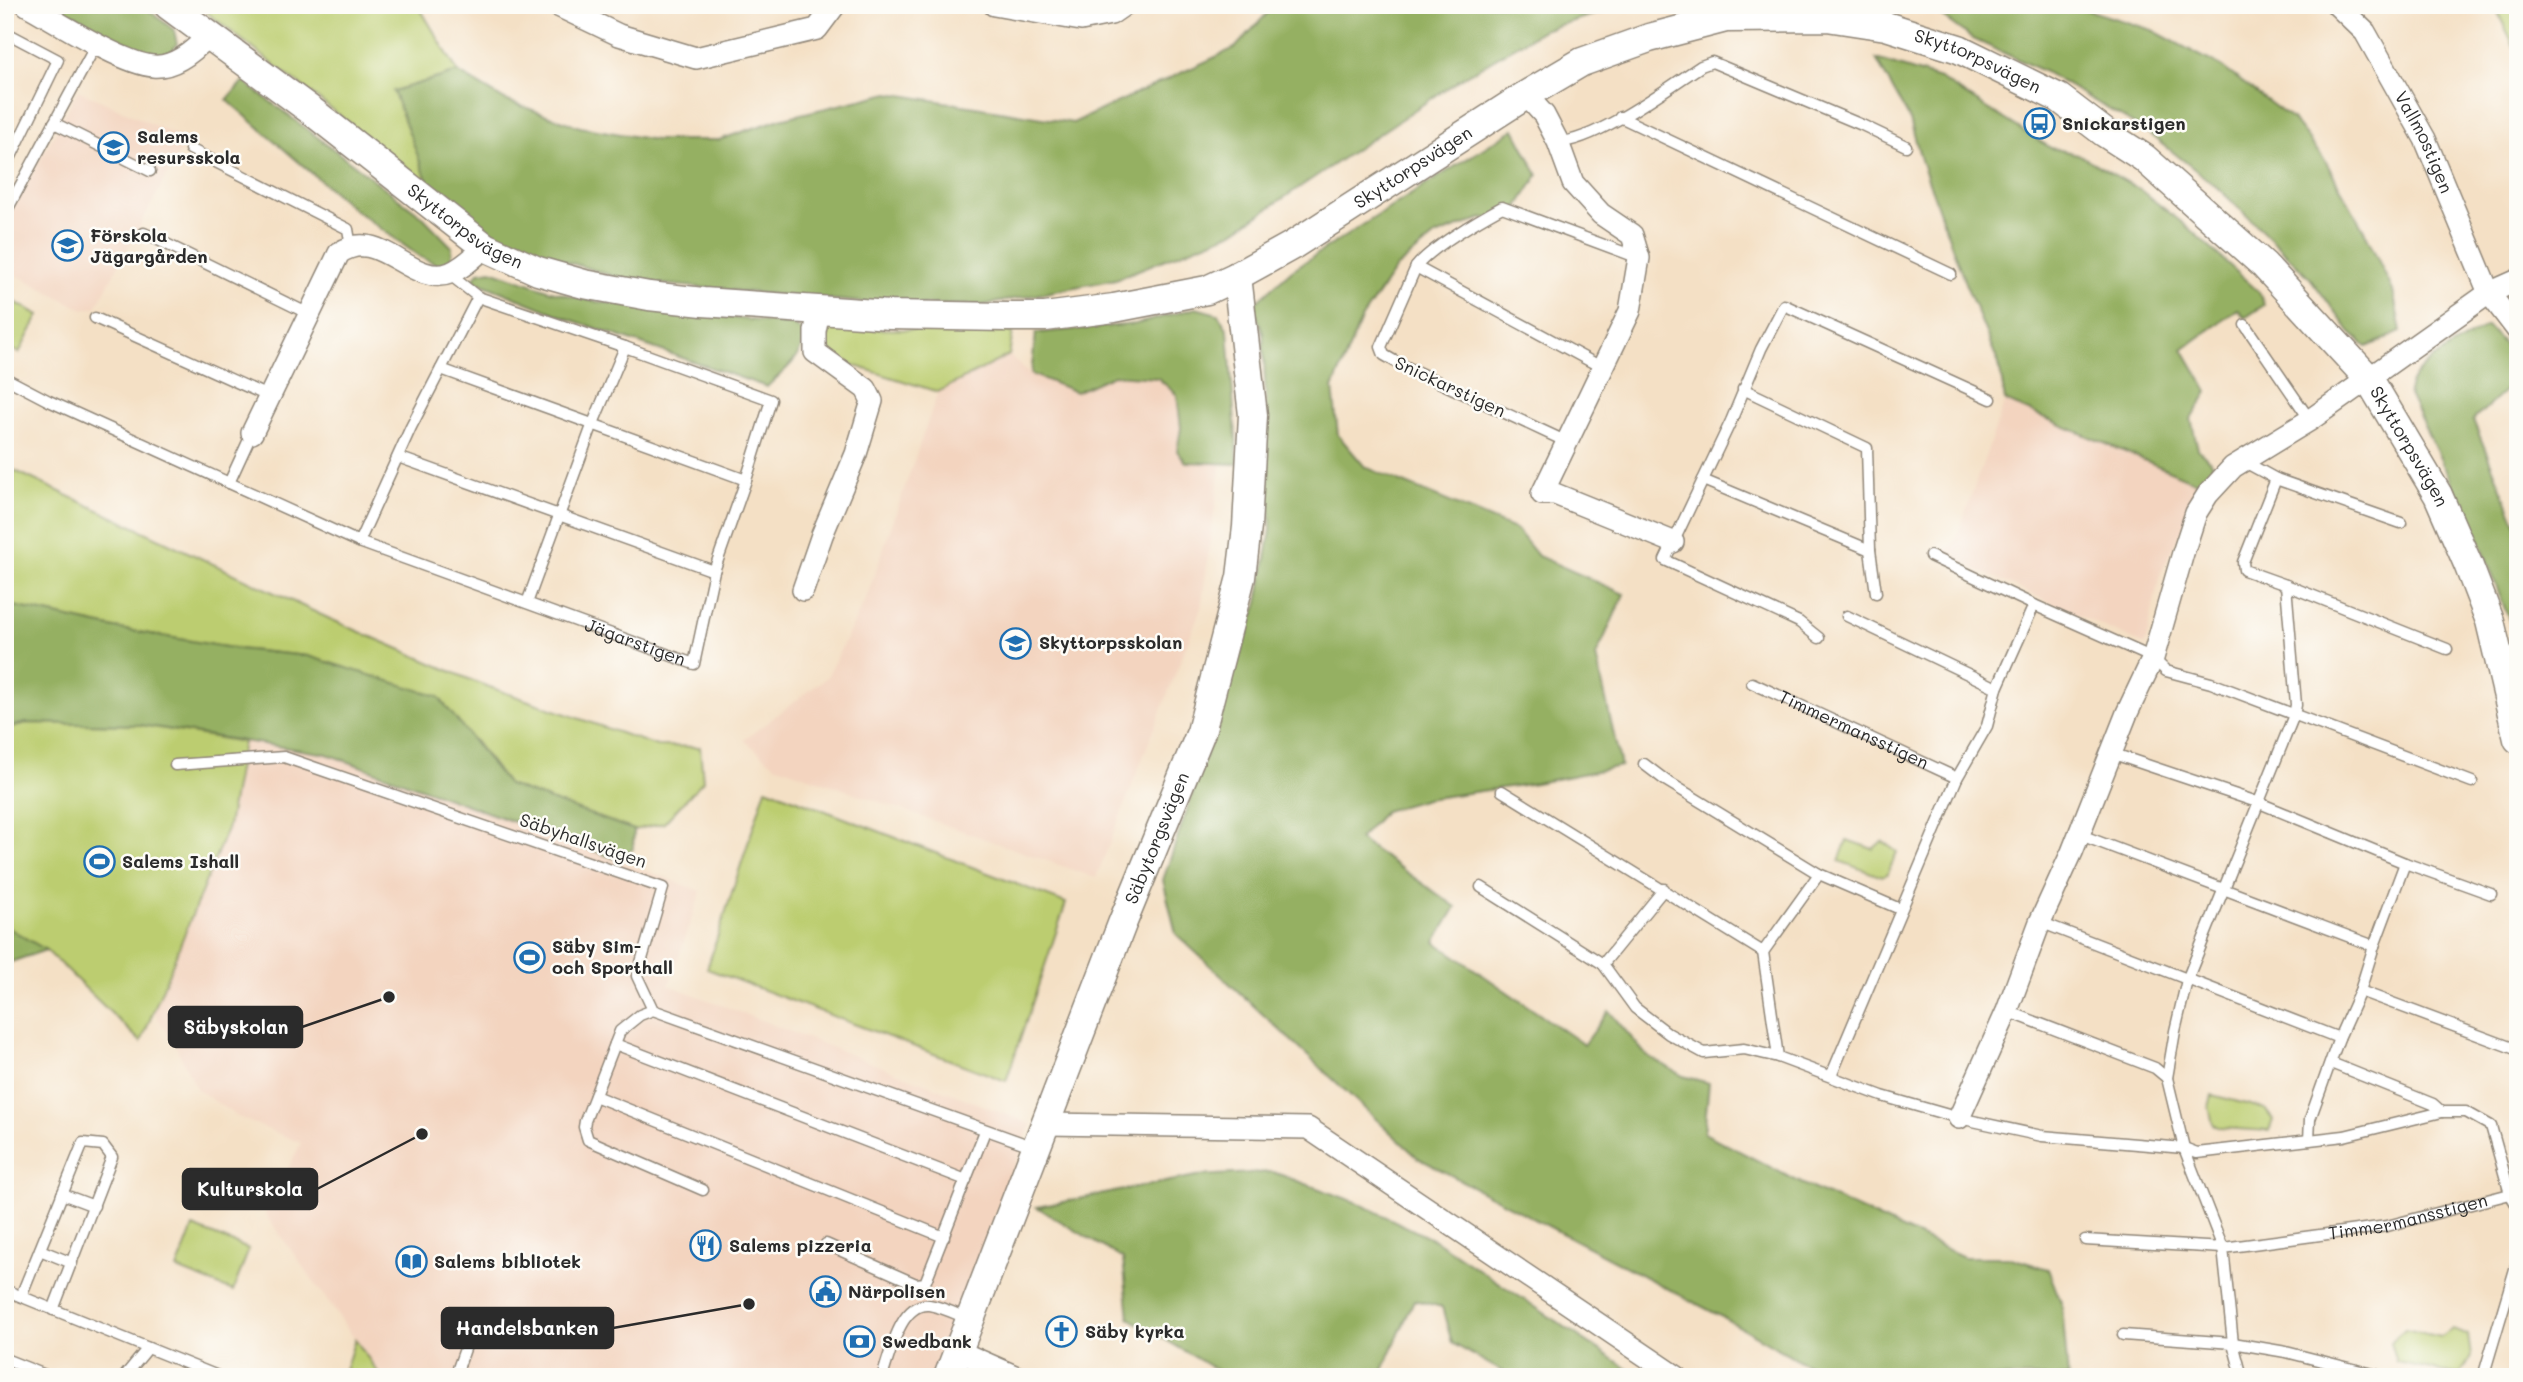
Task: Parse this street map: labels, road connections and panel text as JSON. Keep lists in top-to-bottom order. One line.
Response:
{"streets":{"street":["Skyttorpsvägen","Vallmostigen","Säbytorgsvägen"],"lane":["Snickarstigen","Jägarstigen","Timmermansstigen","Säbyhallsvägen"]},"crossings":[["Skyttorpsvägen","Säbytorgsvägen"]],"places":{"bus stop":["Snickarstigen"],"school or university":["Salems resursskola","Förskola Jägargården","Skyttorpsskolan"],"sports":["Salems Ishall","Säby Sim- och Sporthall"],"other":["Säbyskolan","Kulturskola","Handelsbanken"],"restaurant":["Salems pizzeria"],"library":["Salems bibliotek"],"public building":["Närpolisen"],"church":["Säby kyrka"],"bank":["Swedbank"]}}
